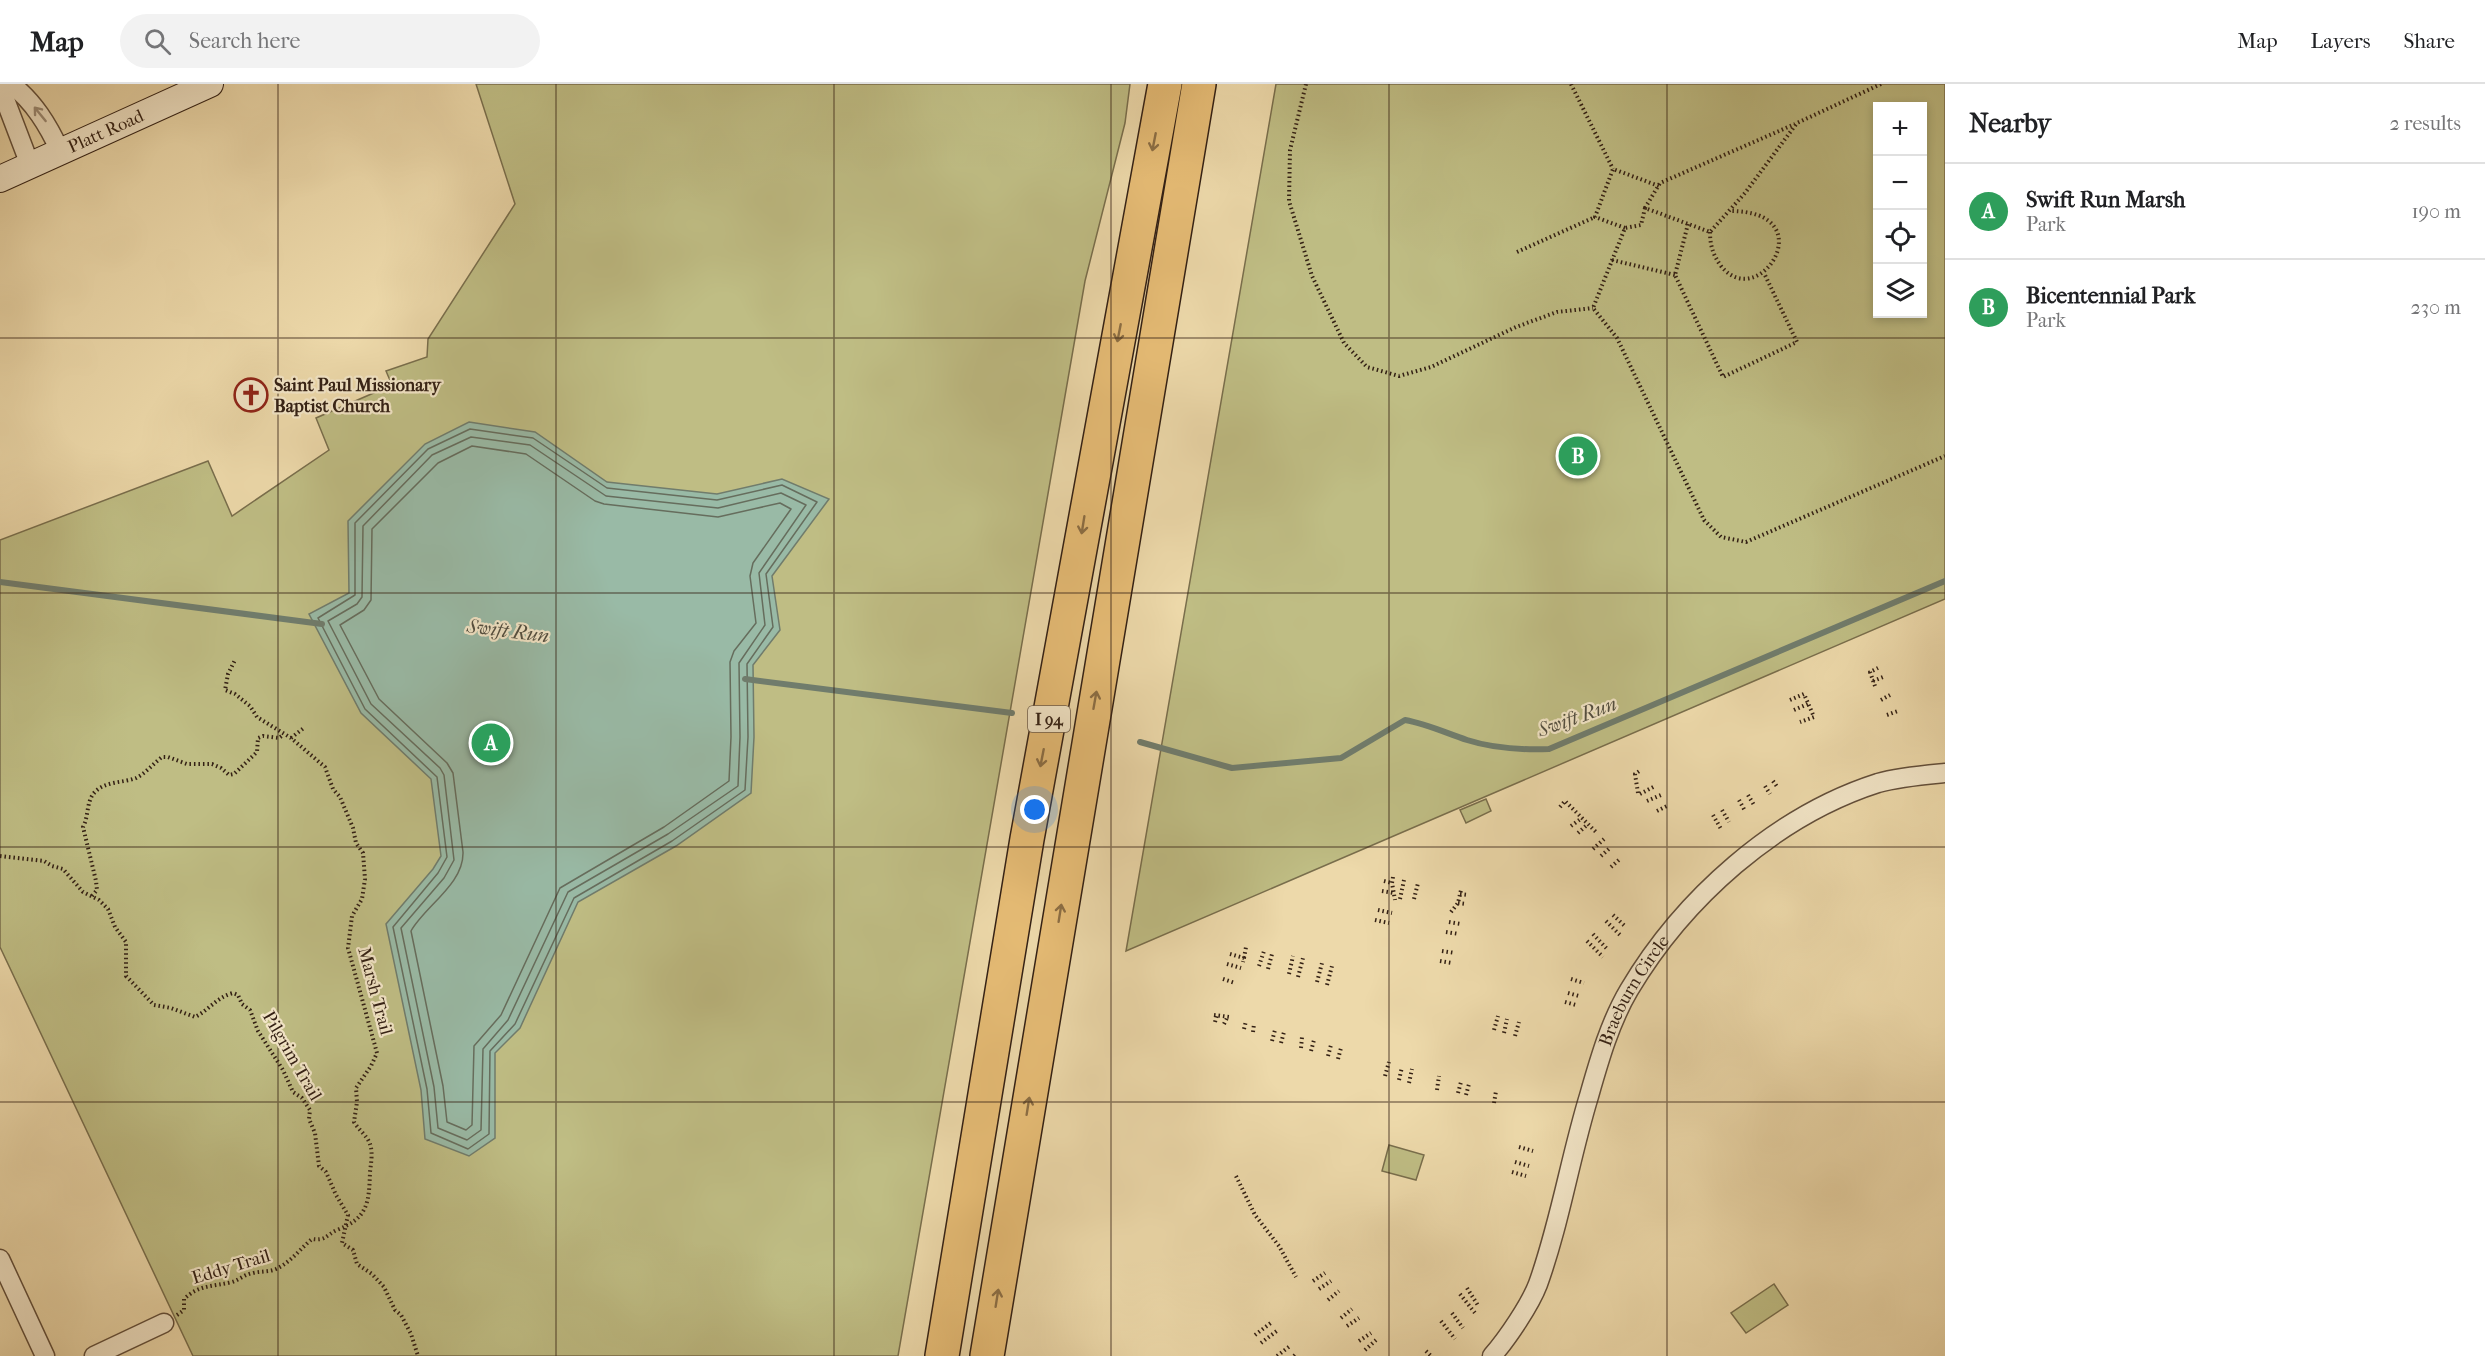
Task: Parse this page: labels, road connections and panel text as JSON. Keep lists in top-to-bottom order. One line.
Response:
{"streets":{"highway":["I 94"],"main road":["Platt Road"],"street":["Braeburn Circle"],"path":["Marsh Trail","Pilgrim Trail","Eddy Trail"]},"crossings":[["Marsh Trail","Pilgrim Trail"],["Marsh Trail","Eddy Trail"],["Pilgrim Trail","Eddy Trail"]],"water":["Swift Run"],"places":{"church":["Saint Paul Missionary Baptist Church"]},"page":{"header":"Map","search":"Search here","nav":["Map","Layers","Share"],"heading":["Nearby","2 results"],"map_buttons":["+","−"],"list":[{"mark":"A","name":"Swift Run Marsh","note":"Park","value":"190 m"},{"mark":"B","name":"Bicentennial Park","note":"Park","value":"230 m"}],"pins":["B","A"]}}
